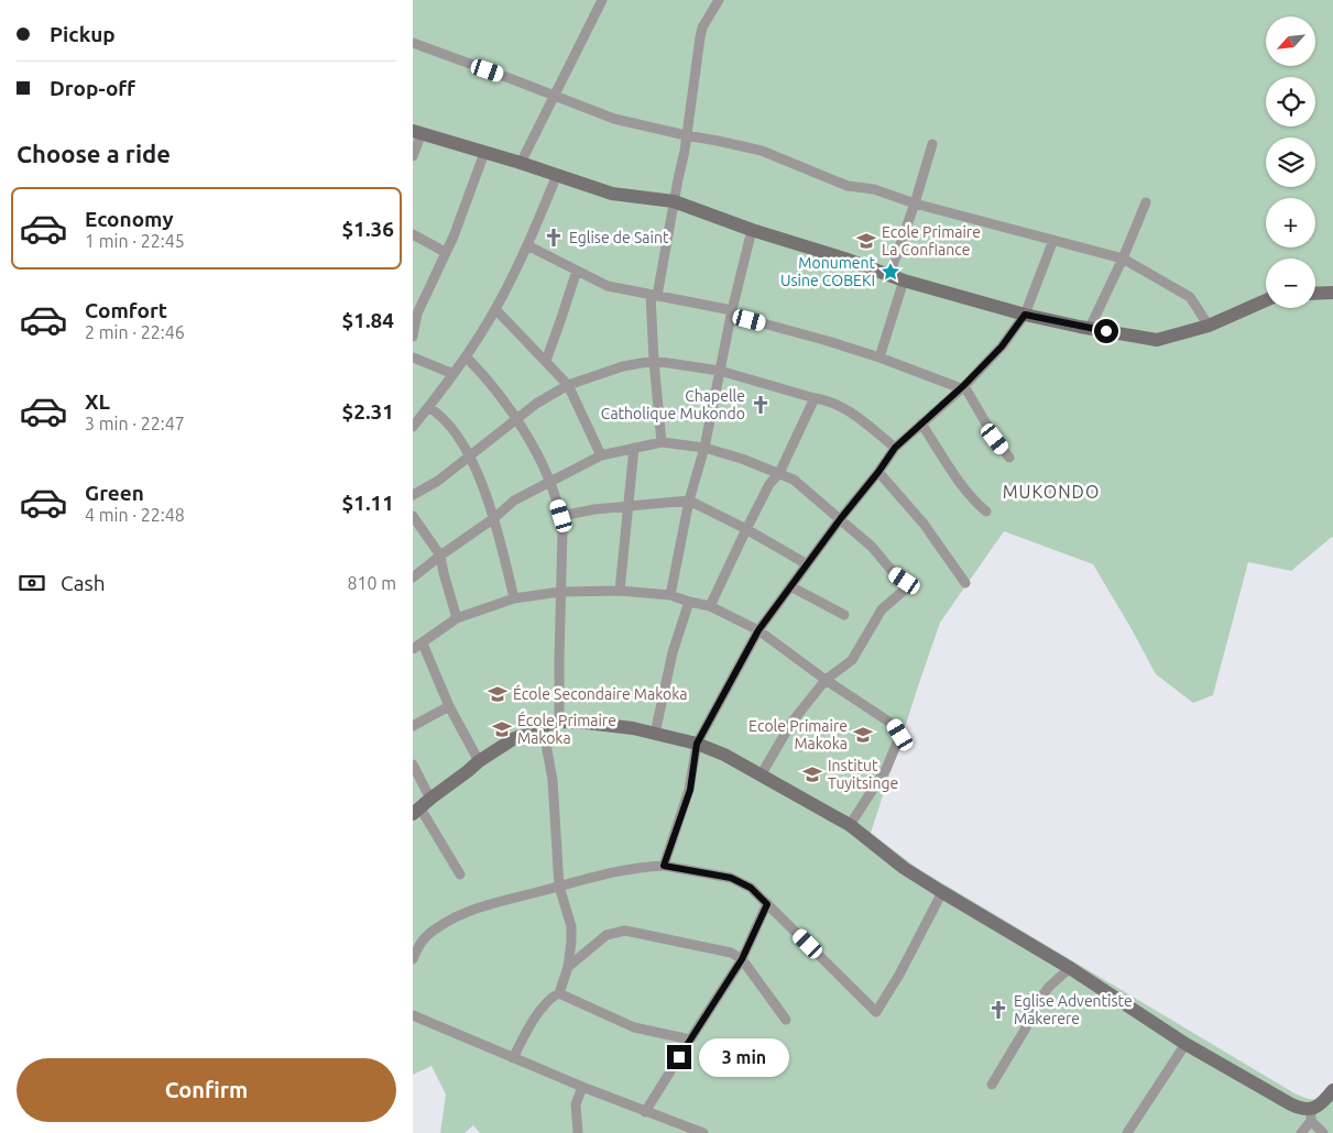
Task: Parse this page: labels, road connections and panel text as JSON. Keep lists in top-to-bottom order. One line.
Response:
{"districts":["MUKONDO"],"places":{"church":["Eglise de Saint","Chapelle Catholique Mukondo","Eglise Adventiste Makerere"],"school or university":["Ecole Primaire La Confiance","École Secondaire Makoka","École Primaire Makoka","Ecole Primaire Makoka","Institut Tuyitsinge"],"place":["Monument Usine COBEKI"]},"north":"bottom left","page":{"banner":["Pickup","Drop-off"],"map_buttons":["+","−"],"heading":"Choose a ride","list":[{"name":"Economy","note":"1 min · 22:45","value":"$1.36"},{"name":"Comfort","note":"2 min · 22:46","value":"$1.84"},{"name":"XL","note":"3 min · 22:47","value":"$2.31"},{"name":"Green","note":"4 min · 22:48","value":"$1.11"}],"pay":["Cash","810 m"],"bubble":"3 min","buttons":"Confirm"}}
